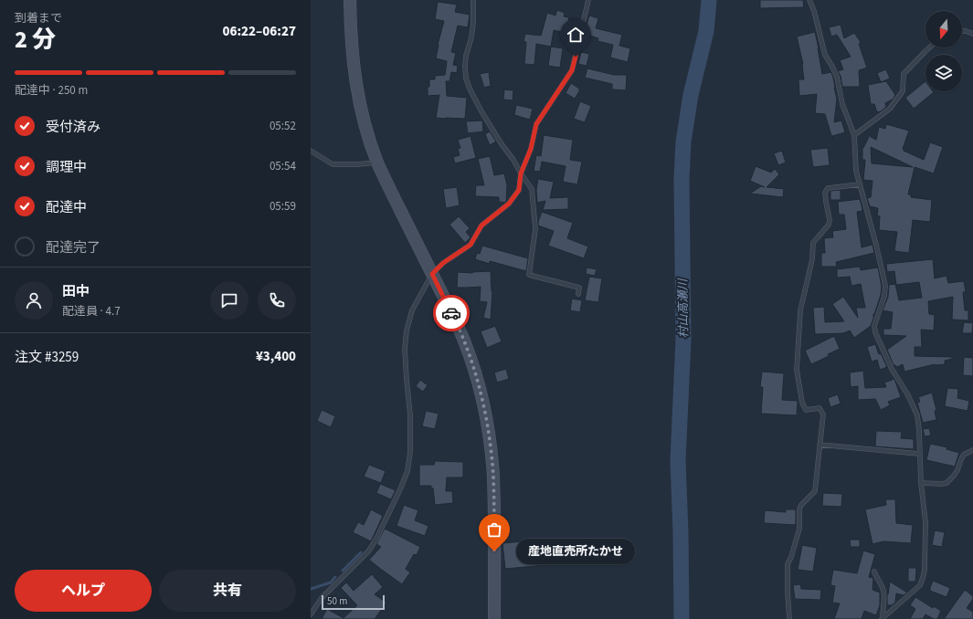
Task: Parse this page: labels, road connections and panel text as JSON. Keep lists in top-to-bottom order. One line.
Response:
{"water":["村山高瀬川"],"places":["産地直売所たかせ"],"scale_bar":"50 m","north":"bottom","page":{"heading":["2 分","到着まで","06:22–06:27"],"panel":["田中","配達員 · 4.7","注文 #3259","¥3,400"],"bar":"配達中 · 250 m","list":[["受付済み","05:52"],["調理中","05:54"],["配達中","05:59"],"配達完了"],"bubble":"産地直売所たかせ","buttons":["ヘルプ","共有"],"scale":"50 m"}}
